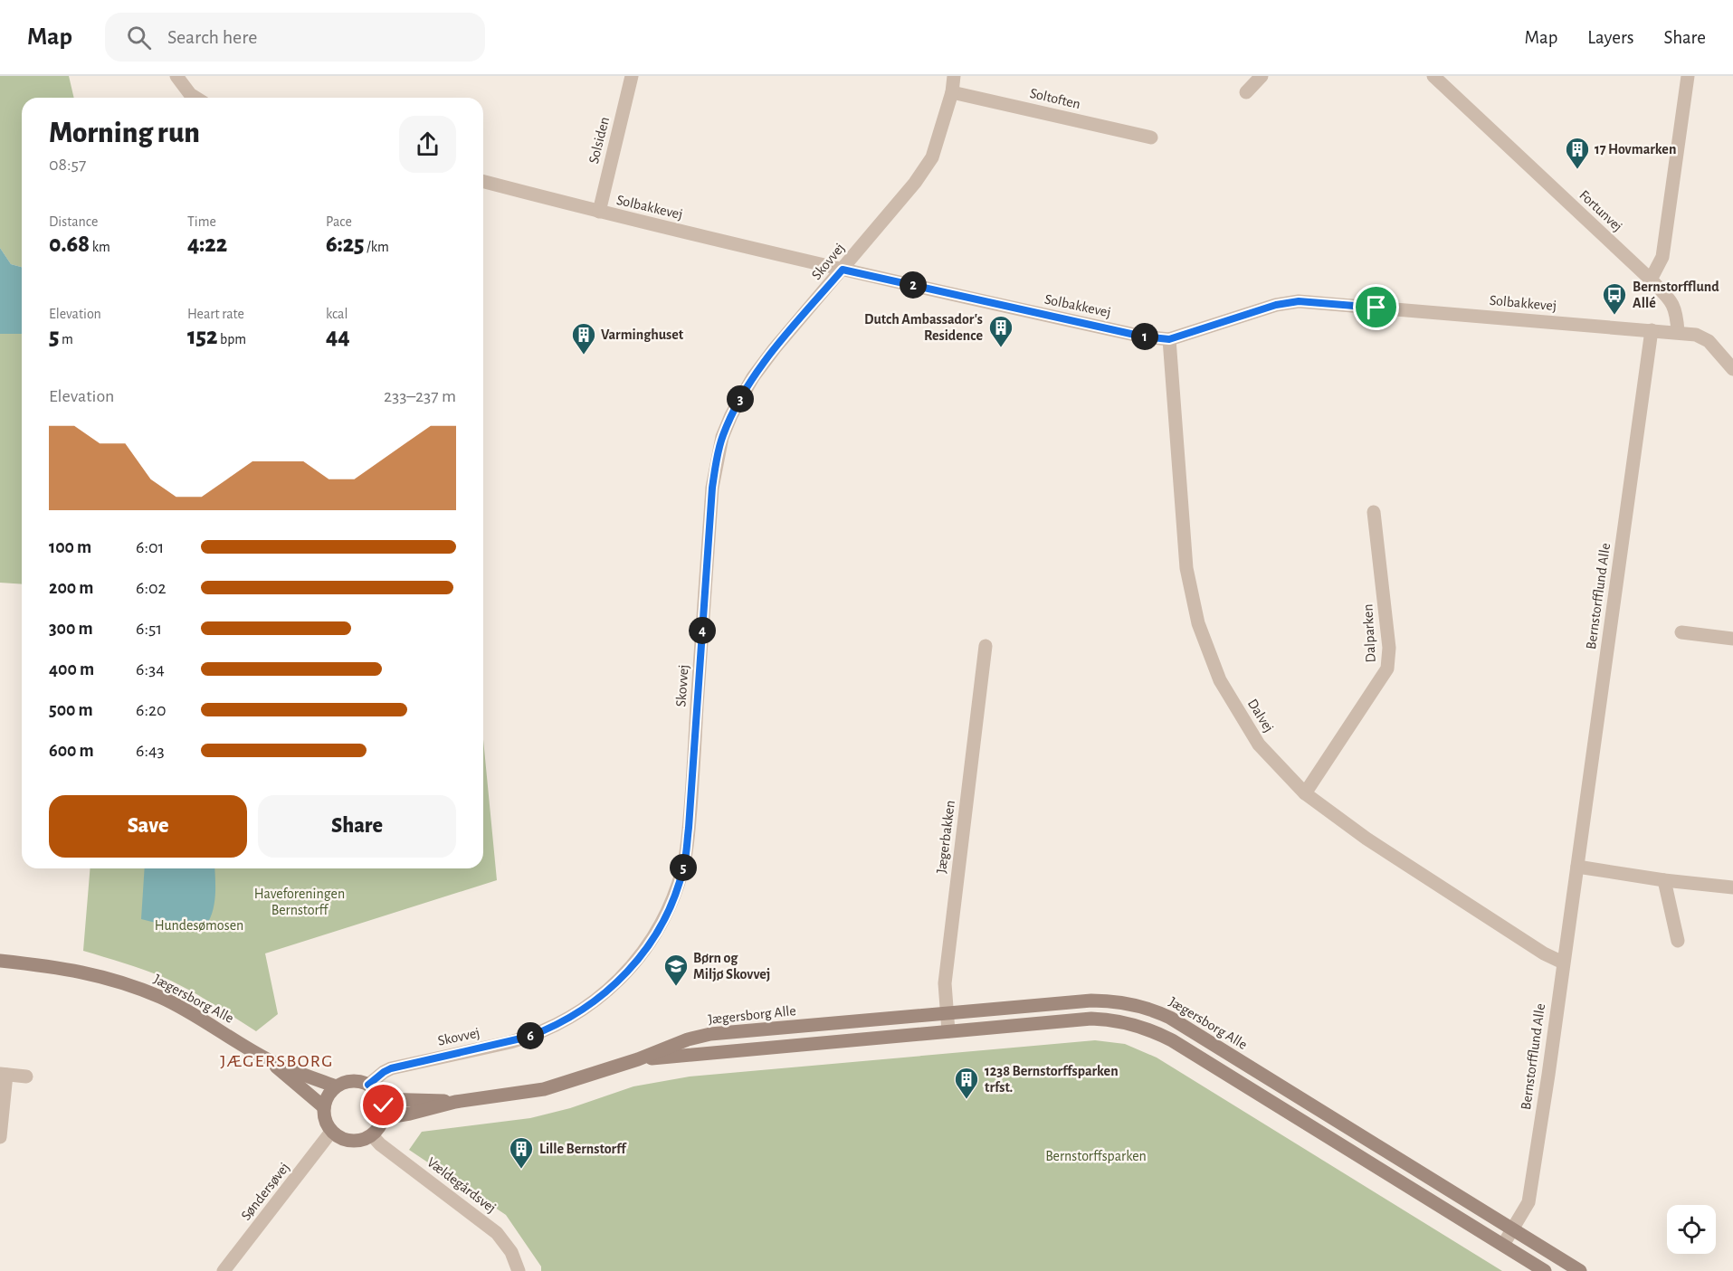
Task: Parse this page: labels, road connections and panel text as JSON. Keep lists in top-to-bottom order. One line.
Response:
{"streets":{"street":["Soltoften","Solsiden","Solbakkevej","Fortunvej","Skovvej","Bernstorfflund Alle","Dalparken","Dalvej","Jægerbakken","Jægersborg Alle","Vældegårdsvej","Søndersøvej"]},"crossings":[["Soltoften","Skovvej"],["Solsiden","Solbakkevej"],["Solbakkevej","Fortunvej"],["Solbakkevej","Skovvej"],["Solbakkevej","Bernstorfflund Alle"],["Solbakkevej","Dalvej"],["Skovvej","Jægersborg Alle"],["Skovvej","Vældegårdsvej"],["Skovvej","Søndersøvej"],["Bernstorfflund Alle","Dalvej"],["Bernstorfflund Alle","Jægersborg Alle"],["Dalparken","Dalvej"],["Jægerbakken","Jægersborg Alle"],["Jægersborg Alle","Vældegårdsvej"],["Jægersborg Alle","Søndersøvej"],["Vældegårdsvej","Søndersøvej"]],"districts":["JÆGERSBORG"],"parks":["Haveforeningen Bernstorff","Hundesømosen","Bernstorffsparken"],"places":{"building":["17 Hovmarken","Dutch Ambassador's Residence","Varminghuset","1238 Bernstorffsparken trfst.","Lille Bernstorff"],"bus stop":["Bernstorfflund Allé"],"school or university":["Børn og Miljø Skovvej"]},"page":{"header":"Map","search":"Search here","nav":["Map","Layers","Share"],"heading":["Morning run","08:57"],"stats":[["Distance","0.68 km"],["Time","4:22"],["Pace","6:25 /km"],["Elevation","5 m"],["Heart rate","152 bpm"],["kcal","44"]],"pins":["2","1","3","4","5","6"],"chart":["Elevation","233–237 m"],"list":[{"name":"100 m","note":"6:01"},{"name":"200 m","note":"6:02"},{"name":"300 m","note":"6:51"},{"name":"400 m","note":"6:34"},{"name":"500 m","note":"6:20"},{"name":"600 m","note":"6:43"}],"buttons":["Save","Share"]}}
